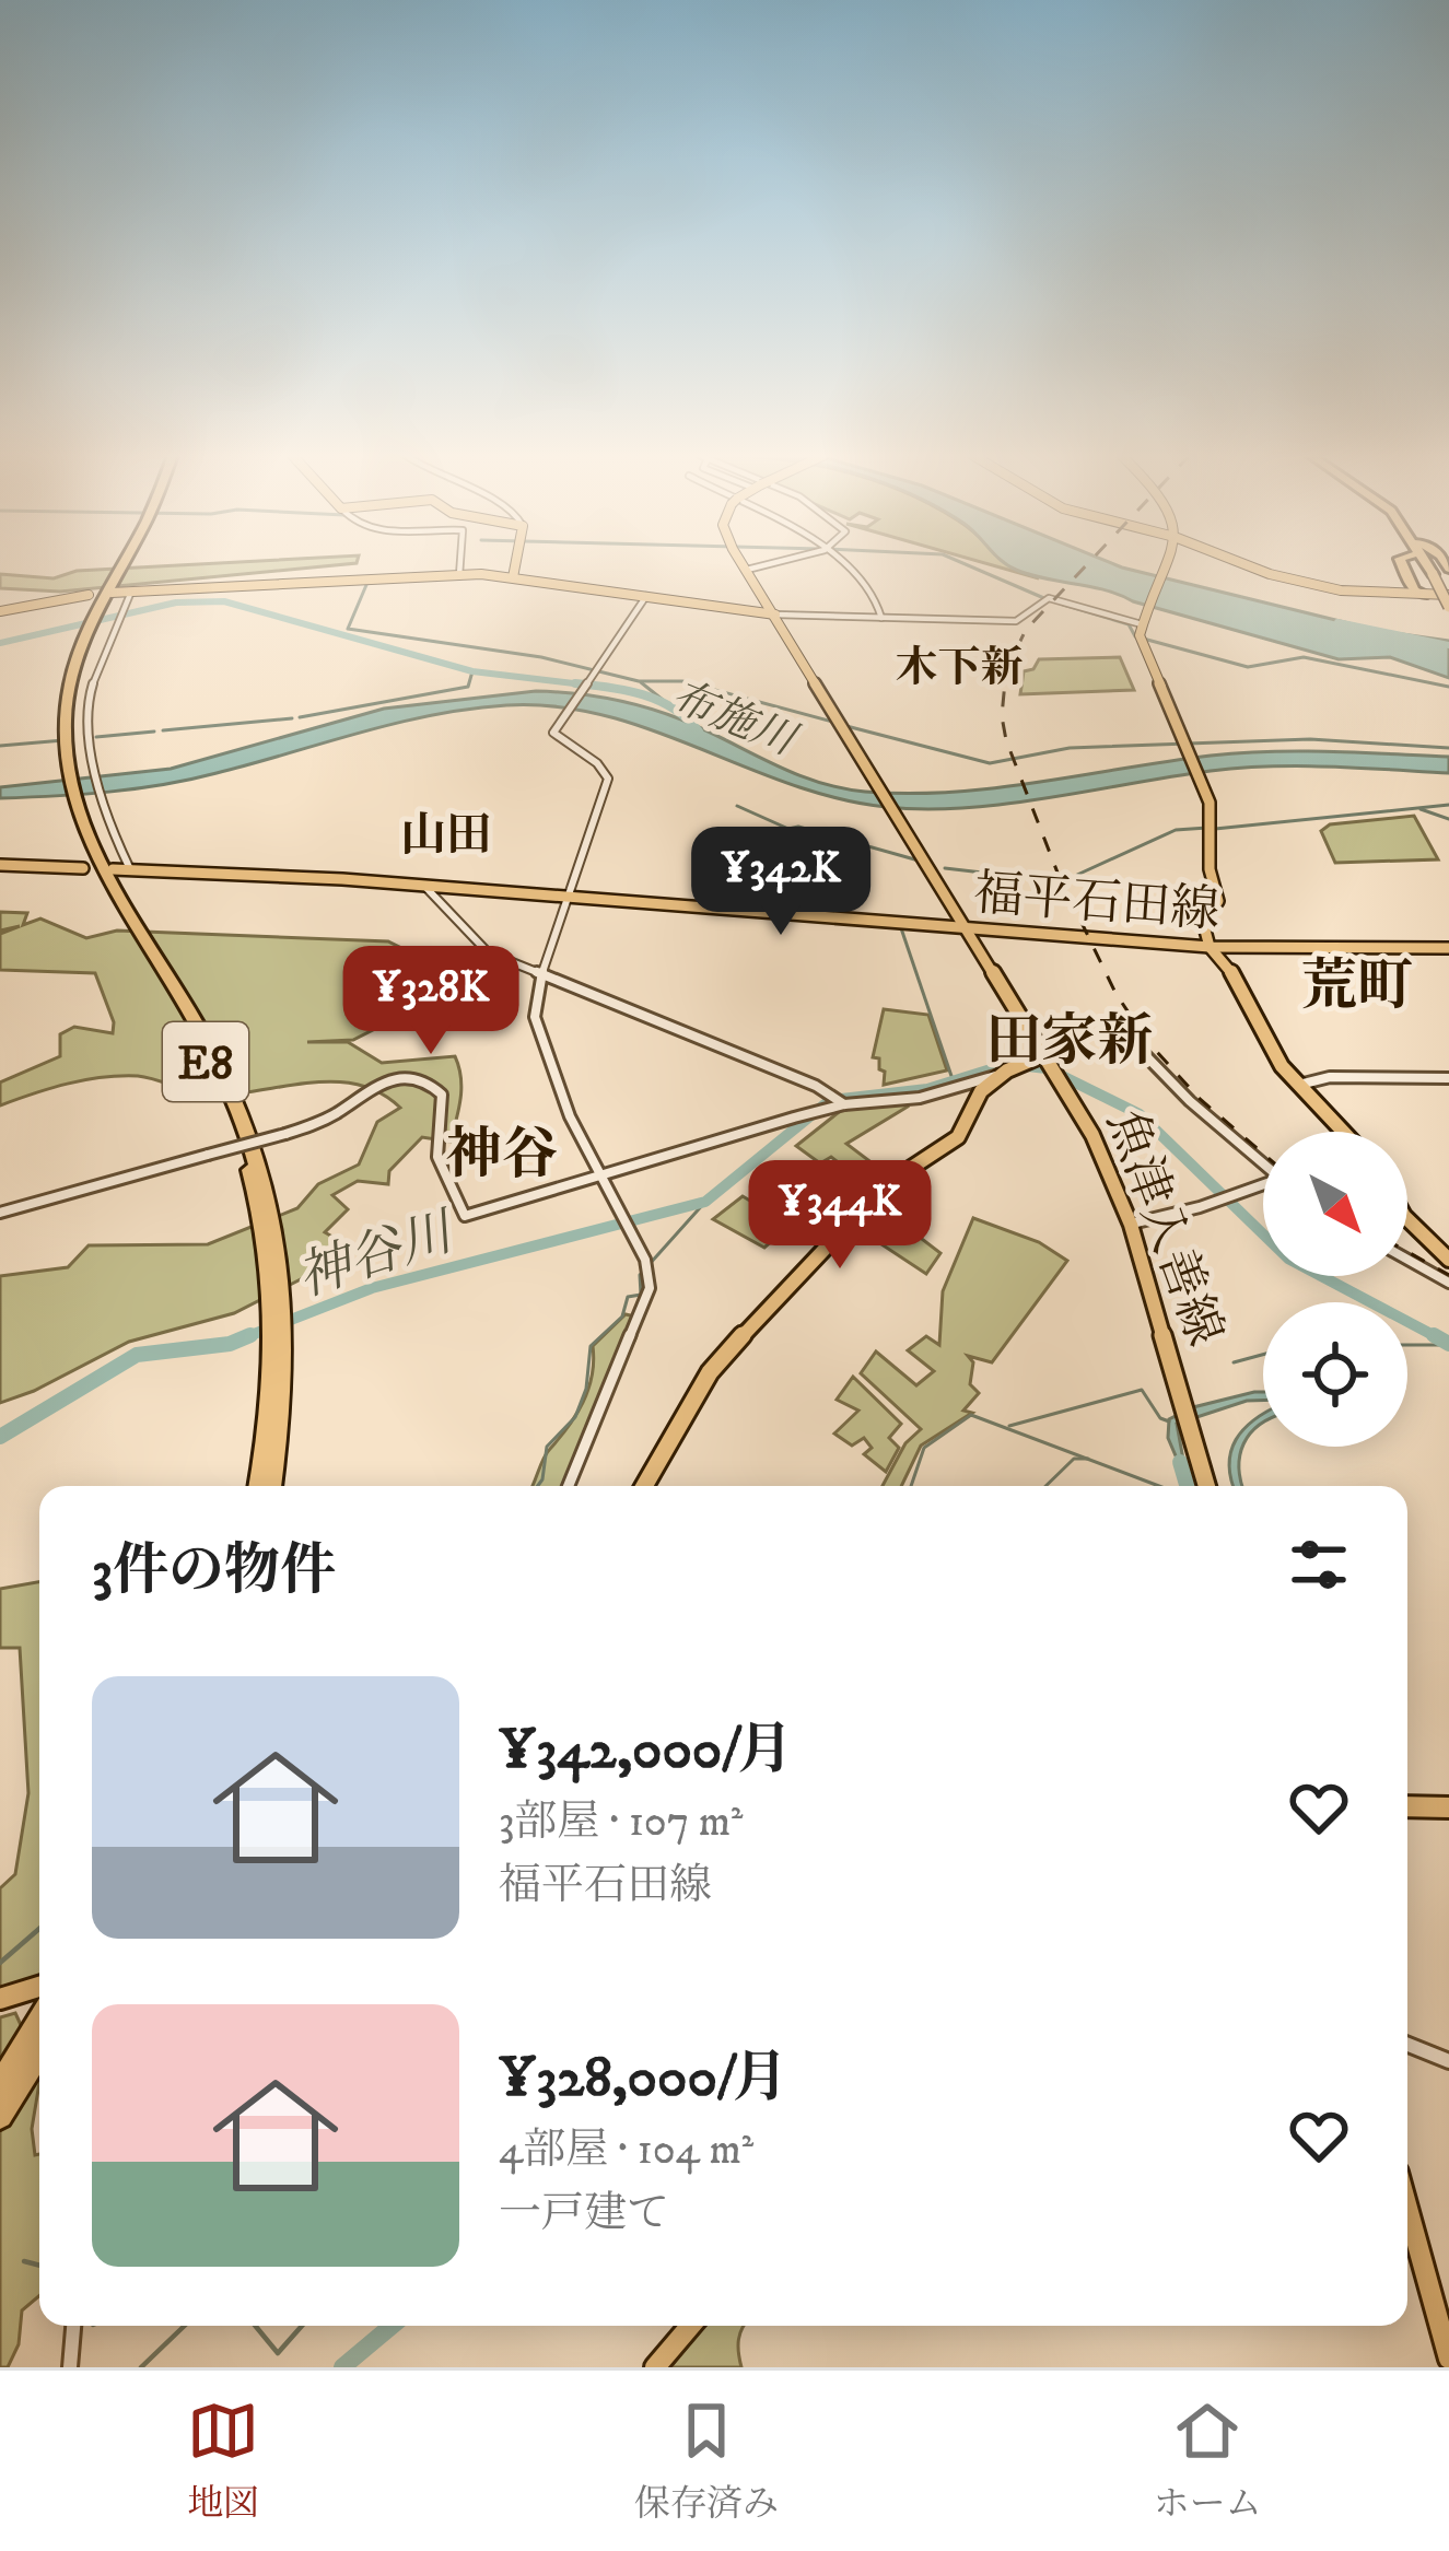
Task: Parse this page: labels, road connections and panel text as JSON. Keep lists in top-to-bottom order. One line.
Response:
{"streets":{"highway":["E8"],"main road":["福平石田線","魚津入善線"]},"crossings":[["福平石田線","魚津入善線"]],"districts":["木下新","山田","荒町","田家新","神谷"],"water":["布施川","神谷川"],"north":"bottom right","page":{"price":["¥342K","¥328K","¥344K"],"heading":"3件の物件","list":[{"name":"¥342,000/月","note":"3部屋 · 107 m² · 福平石田線"},{"name":"¥328,000/月","note":"4部屋 · 104 m² · 一戸建て"}],"tabs":["地図","保存済み","ホーム"]}}
